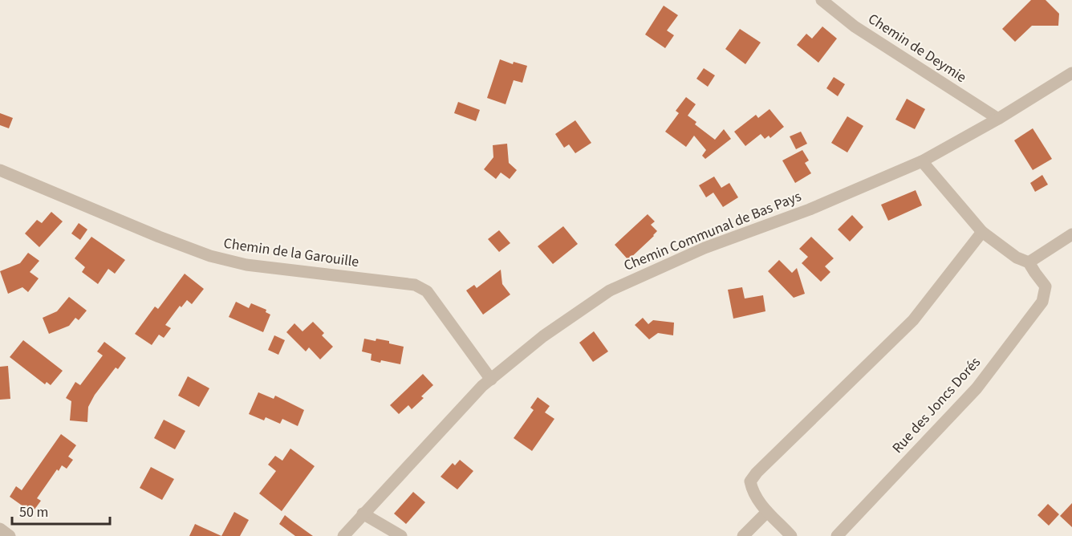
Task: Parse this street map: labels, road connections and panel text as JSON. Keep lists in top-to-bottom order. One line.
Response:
{"streets":{"street":["Chemin de Deymie","Chemin Communal de Bas Pays","Chemin de la Garouille","Rue des Joncs Dorés"]},"crossings":[["Chemin de Deymie","Chemin Communal de Bas Pays"],["Chemin Communal de Bas Pays","Chemin de la Garouille"],["Chemin Communal de Bas Pays","Rue des Joncs Dorés"]],"scale_bar":"50 m"}
